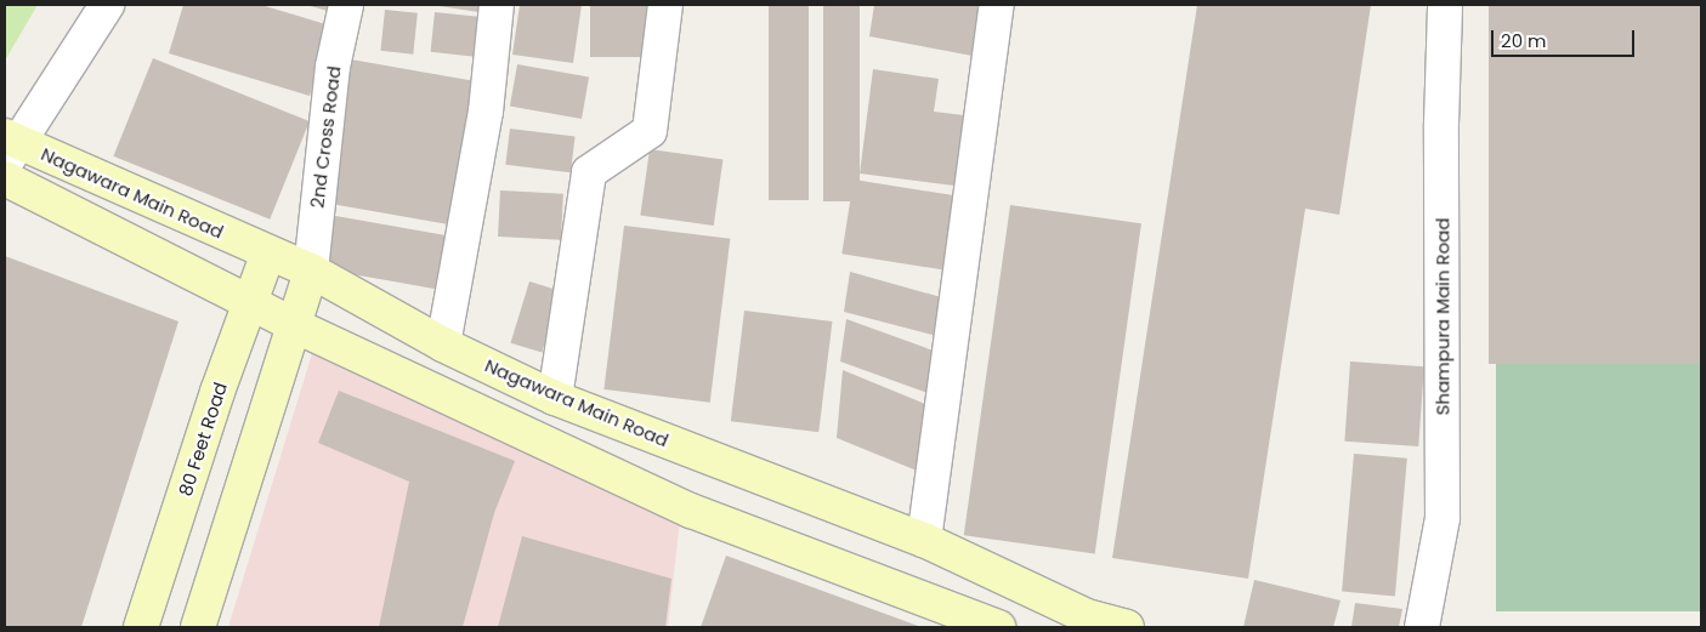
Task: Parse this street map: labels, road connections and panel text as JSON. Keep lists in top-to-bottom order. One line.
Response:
{"streets":{"main road":["Nagawara Main Road","80 Feet Road"],"street":["2nd Cross Road","Shampura Main Road"]},"crossings":[["2nd Cross Road","Nagawara Main Road"],["Nagawara Main Road","80 Feet Road"]],"scale_bar":"20 m"}
